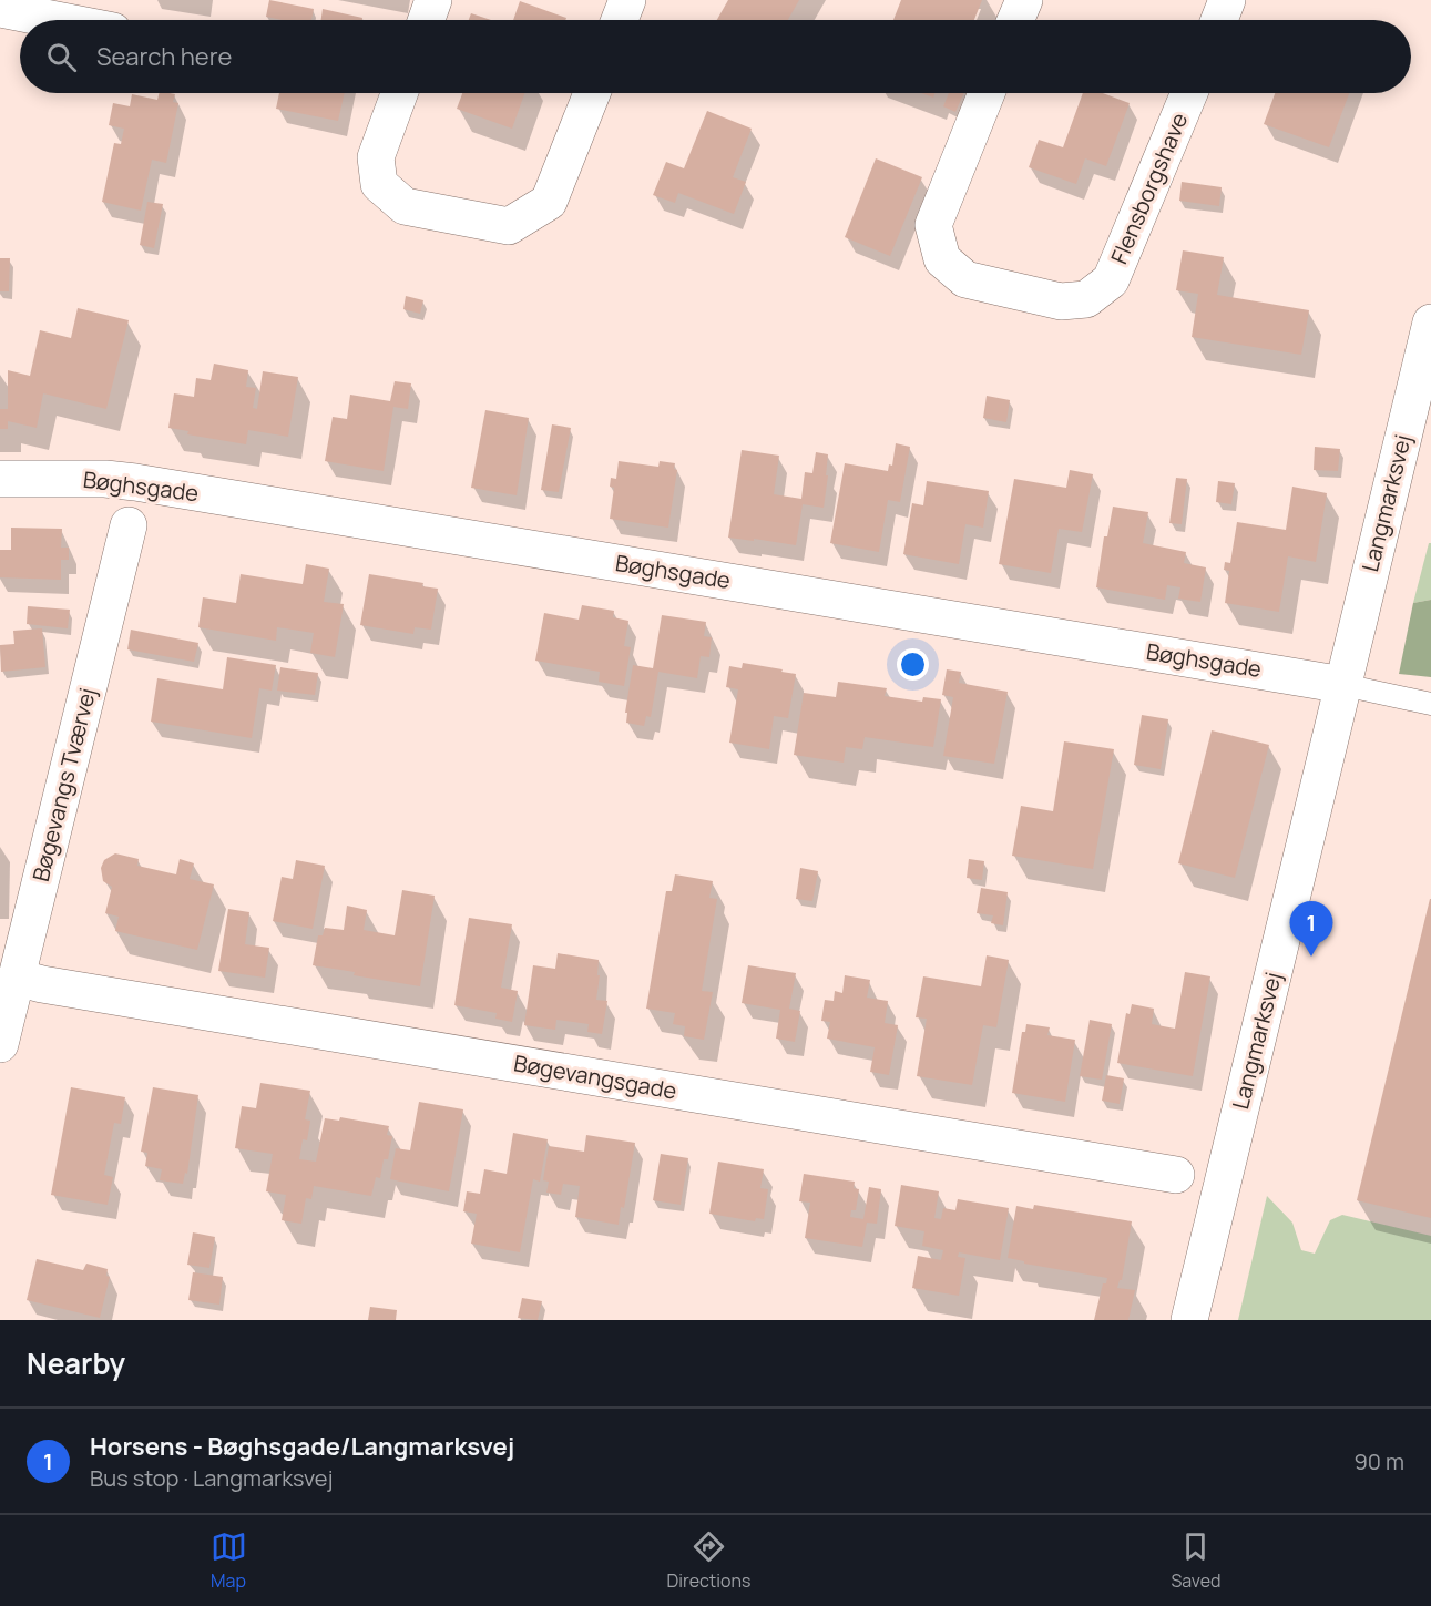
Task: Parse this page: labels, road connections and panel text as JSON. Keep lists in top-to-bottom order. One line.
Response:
{"streets":{"street":["Flensborgshave","Bøghsgade","Langmarksvej","Bøgevangs Tværvej","Bøgevangsgade"]},"crossings":[["Bøghsgade","Langmarksvej"],["Bøgevangs Tværvej","Bøgevangsgade"]],"page":{"search":"Search here","pins":"1","heading":"Nearby","list":[{"mark":"1","name":"Horsens - Bøghsgade/Langmarksvej","note":"Bus stop · Langmarksvej","value":"90 m"}],"nav":["Map","Directions","Saved"]}}
